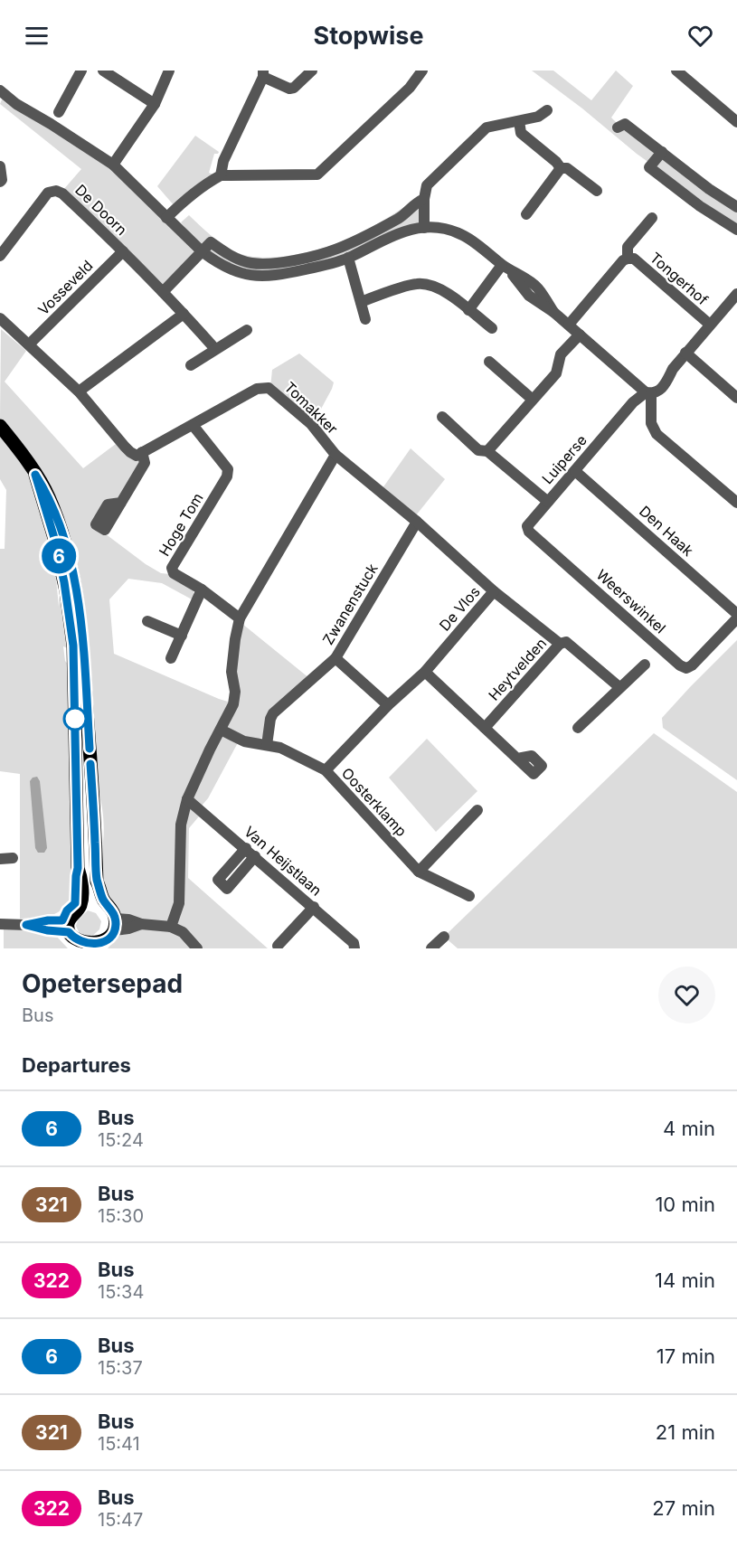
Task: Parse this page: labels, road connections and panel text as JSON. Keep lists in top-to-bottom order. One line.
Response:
{"streets":{"street":["De Doorn","Tongerhof","Vosseveld","Tomakker","Luiperse","Hoge Tom","Den Haak","Weerswinkel","Zwanenstuck","De Vlos","Heytvelden","Oosterklamp","Van Heijstlaan"]},"crossings":[["De Doorn","Vosseveld"],["Tomakker","Hoge Tom"],["Tomakker","De Vlos"],["Tomakker","Oosterklamp"],["Tomakker","Van Heijstlaan"],["Luiperse","Den Haak"],["Luiperse","Weerswinkel"],["Zwanenstuck","De Vlos"],["Zwanenstuck","Oosterklamp"],["De Vlos","Heytvelden"],["De Vlos","Oosterklamp"]],"lines":["bus line 6"],"page":{"header":"Stopwise","on_map":"6","heading":[["Opetersepad","Bus"],"Departures"],"list":[{"mark":"6","name":"Bus","note":"15:24","value":"4 min"},{"mark":"321","name":"Bus","note":"15:30","value":"10 min"},{"mark":"322","name":"Bus","note":"15:34","value":"14 min"},{"mark":"6","name":"Bus","note":"15:37","value":"17 min"},{"mark":"321","name":"Bus","note":"15:41","value":"21 min"},{"mark":"322","name":"Bus","note":"15:47","value":"27 min"}]}}
